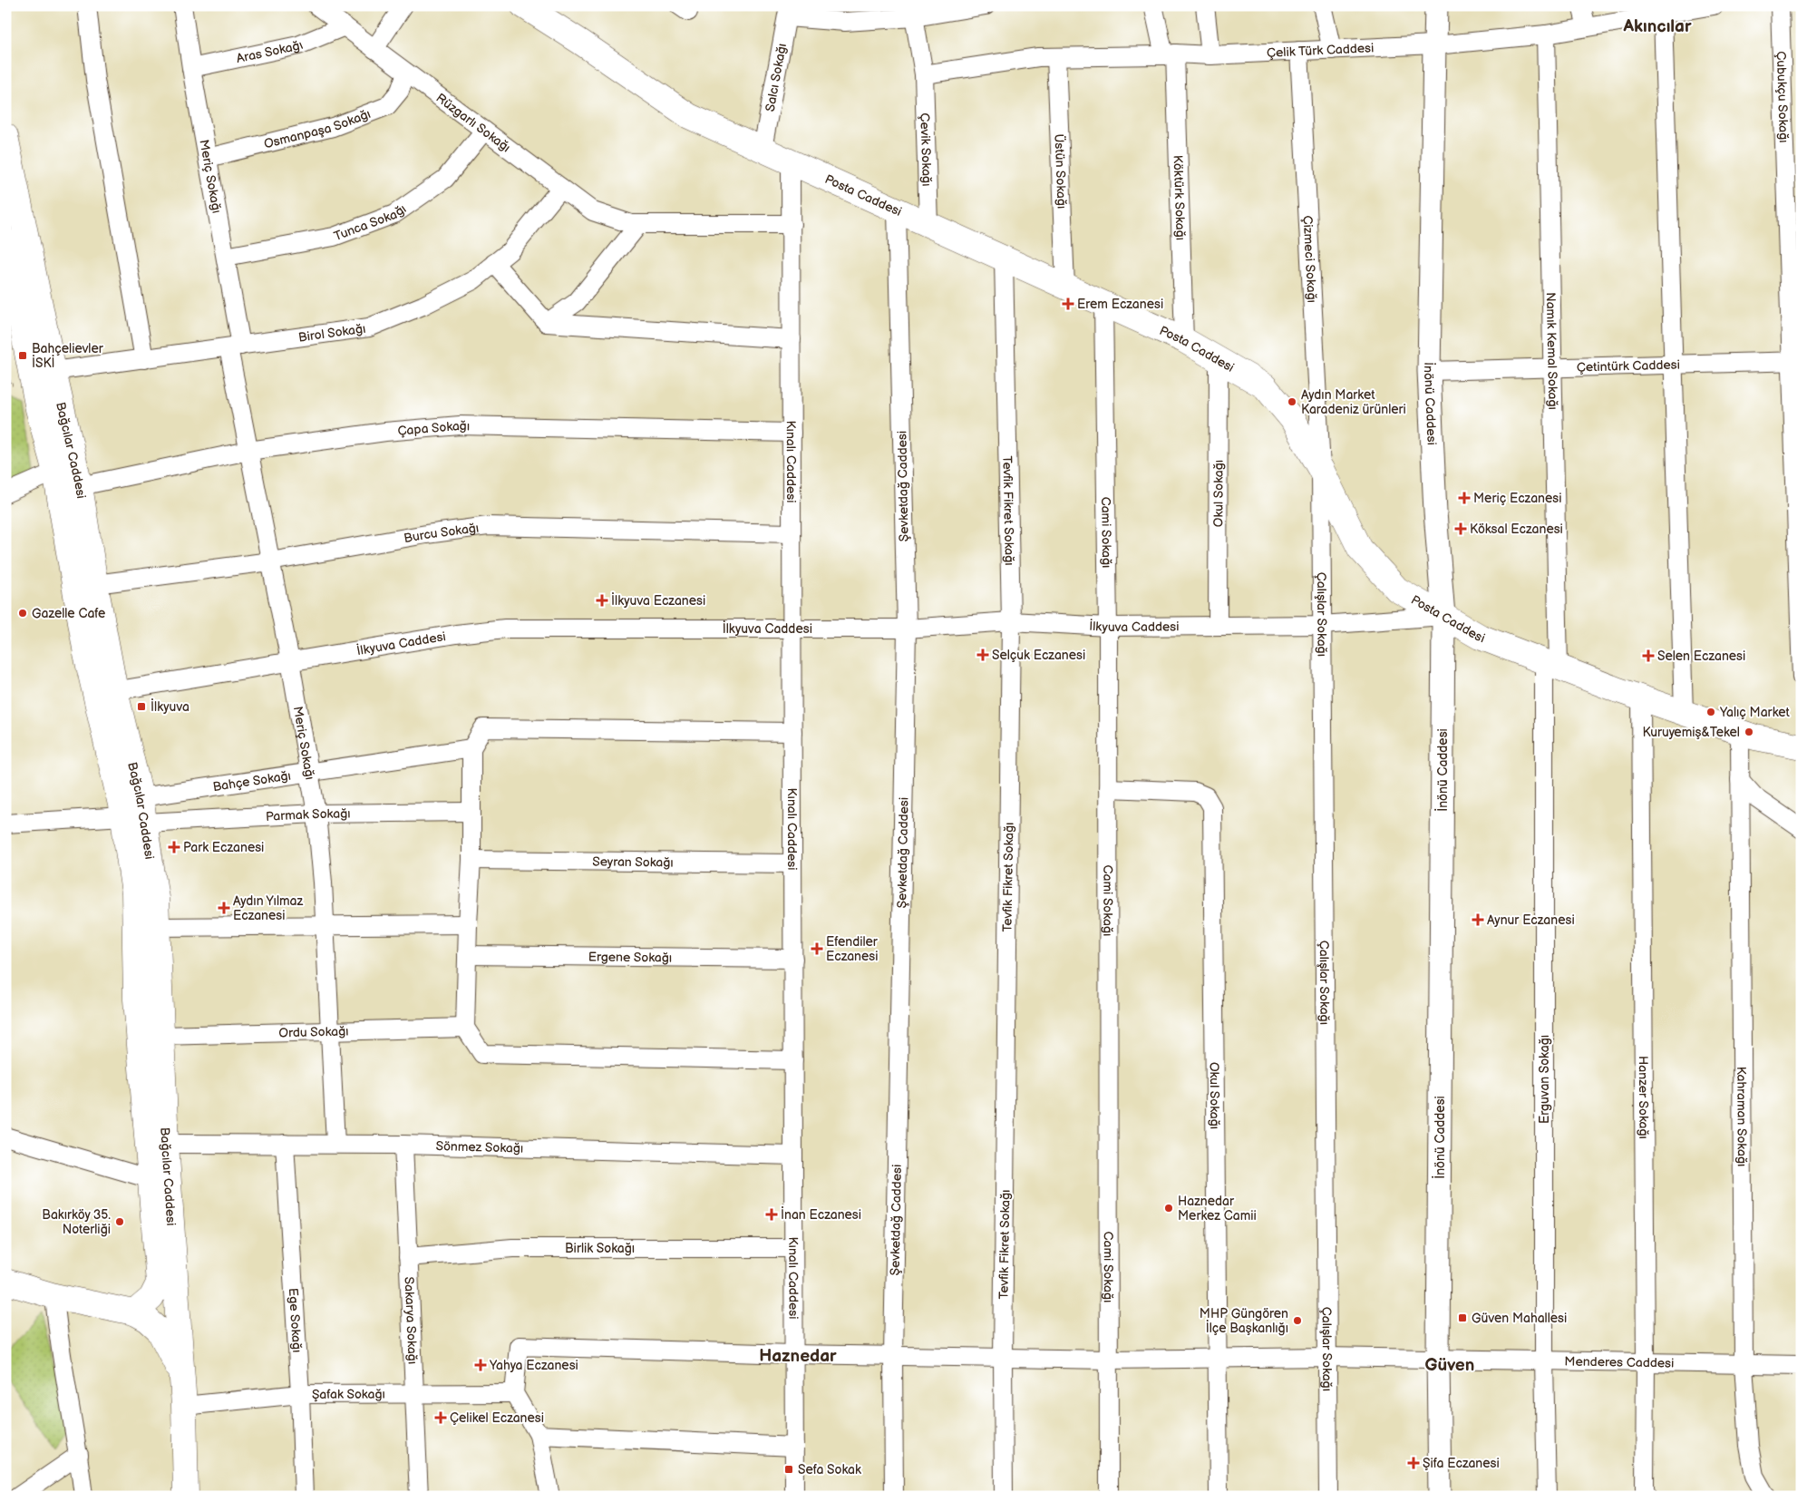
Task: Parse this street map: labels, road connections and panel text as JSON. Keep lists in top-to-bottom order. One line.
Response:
{"streets":{"main road":["Posta Caddesi","Bağcılar Caddesi"],"street":["Çelik Türk Caddesi","Aras Sokağı","Salcı Sokağı","Çubukçu Sokağı","Rüzgarlı Sokağı","Osmanpaşa Sokağı","Çevik Sokağı","Üstün Sokağı","Meriç Sokağı","Köktürk Sokağı","Tunca Sokağı","Çizmeci Sokağı","Birol Sokağı","Namık Kemal Sokağı","Çetintürk Caddesi","İnönü Caddesi","Çapa Sokağı","Kınalı Caddesi","Şevketdağ Caddesi","Okul Sokağı","Tevfik Fikret Sokağı","Cami Sokağı","Burcu Sokağı","Çalışlar Sokağı","İlkyuva Caddesi","Bahçe Sokağı","Parmak Sokağı","Seyran Sokağı","Ergene Sokağı","Ordu Sokağı","Erguvan Sokağı","Hanzer Sokağı","Kahraman Sokağı","Sönmez Sokağı","Birlik Sokağı","Ege Sokağı","Sakarya Sokağı","Menderes Caddesi","Şafak Sokağı"]},"crossings":[["Çelik Türk Caddesi","Çevik Sokağı"],["Çelik Türk Caddesi","Üstün Sokağı"],["Çelik Türk Caddesi","Köktürk Sokağı"],["Çelik Türk Caddesi","Çizmeci Sokağı"],["Çelik Türk Caddesi","Namık Kemal Sokağı"],["Çelik Türk Caddesi","İnönü Caddesi"],["Aras Sokağı","Rüzgarlı Sokağı"],["Aras Sokağı","Meriç Sokağı"],["Salcı Sokağı","Posta Caddesi"],["Çubukçu Sokağı","Çetintürk Caddesi"],["Rüzgarlı Sokağı","Osmanpaşa Sokağı"],["Rüzgarlı Sokağı","Tunca Sokağı"],["Rüzgarlı Sokağı","Birol Sokağı"],["Rüzgarlı Sokağı","Kınalı Caddesi"],["Osmanpaşa Sokağı","Meriç Sokağı"],["Çevik Sokağı","Posta Caddesi"],["Üstün Sokağı","Posta Caddesi"],["Meriç Sokağı","Tunca Sokağı"],["Meriç Sokağı","Birol Sokağı"],["Meriç Sokağı","Çapa Sokağı"],["Meriç Sokağı","Burcu Sokağı"],["Meriç Sokağı","İlkyuva Caddesi"],["Meriç Sokağı","Bahçe Sokağı"],["Meriç Sokağı","Parmak Sokağı"],["Meriç Sokağı","Ordu Sokağı"],["Meriç Sokağı","Sönmez Sokağı"],["Posta Caddesi","Köktürk Sokağı"],["Posta Caddesi","Çizmeci Sokağı"],["Posta Caddesi","Namık Kemal Sokağı"],["Posta Caddesi","İnönü Caddesi"],["Posta Caddesi","Kınalı Caddesi"],["Posta Caddesi","Şevketdağ Caddesi"],["Posta Caddesi","Okul Sokağı"],["Posta Caddesi","Tevfik Fikret Sokağı"],["Posta Caddesi","Cami Sokağı"],["Posta Caddesi","Çalışlar Sokağı"],["Posta Caddesi","İlkyuva Caddesi"],["Posta Caddesi","Erguvan Sokağı"],["Posta Caddesi","Hanzer Sokağı"],["Posta Caddesi","Kahraman Sokağı"],["Çizmeci Sokağı","Çalışlar Sokağı"],["Birol Sokağı","Bağcılar Caddesi"],["Namık Kemal Sokağı","Çetintürk Caddesi"],["Namık Kemal Sokağı","Erguvan Sokağı"],["Çetintürk Caddesi","İnönü Caddesi"],["İnönü Caddesi","İlkyuva Caddesi"],["İnönü Caddesi","Menderes Caddesi"],["Çapa Sokağı","Bağcılar Caddesi"],["Çapa Sokağı","Kınalı Caddesi"],["Bağcılar Caddesi","Burcu Sokağı"],["Bağcılar Caddesi","İlkyuva Caddesi"],["Bağcılar Caddesi","Bahçe Sokağı"],["Bağcılar Caddesi","Parmak Sokağı"],["Bağcılar Caddesi","Ordu Sokağı"],["Bağcılar Caddesi","Sönmez Sokağı"],["Bağcılar Caddesi","Şafak Sokağı"],["Kınalı Caddesi","Burcu Sokağı"],["Kınalı Caddesi","İlkyuva Caddesi"],["Kınalı Caddesi","Seyran Sokağı"],["Kınalı Caddesi","Ergene Sokağı"],["Kınalı Caddesi","Sönmez Sokağı"],["Kınalı Caddesi","Birlik Sokağı"],["Kınalı Caddesi","Menderes Caddesi"],["Şevketdağ Caddesi","İlkyuva Caddesi"],["Şevketdağ Caddesi","Menderes Caddesi"],["Okul Sokağı","Cami Sokağı"],["Okul Sokağı","İlkyuva Caddesi"],["Okul Sokağı","Menderes Caddesi"],["Tevfik Fikret Sokağı","İlkyuva Caddesi"],["Tevfik Fikret Sokağı","Menderes Caddesi"],["Cami Sokağı","İlkyuva Caddesi"],["Cami Sokağı","Menderes Caddesi"],["Çalışlar Sokağı","İlkyuva Caddesi"],["Çalışlar Sokağı","Menderes Caddesi"],["Erguvan Sokağı","Menderes Caddesi"],["Hanzer Sokağı","Menderes Caddesi"],["Kahraman Sokağı","Menderes Caddesi"],["Sönmez Sokağı","Ege Sokağı"],["Sönmez Sokağı","Sakarya Sokağı"],["Birlik Sokağı","Sakarya Sokağı"],["Ege Sokağı","Şafak Sokağı"],["Sakarya Sokağı","Şafak Sokağı"],["Menderes Caddesi","Şafak Sokağı"]],"districts":["Akıncılar","Haznedar","Güven"],"places":{"health":["Erem Eczanesi","Meriç Eczanesi","Köksal Eczanesi","İlkyuva Eczanesi","Selçuk Eczanesi","Selen Eczanesi","Park Eczanesi","Aydın Yılmaz Eczanesi","Aynur Eczanesi","Efendiler Eczanesi","İnan Eczanesi","Yahya Eczanesi","Çelikel Eczanesi","Şifa Eczanesi"],"transit":["Bahçelievler İSKİ","İlkyuva","Güven Mahallesi","Sefa Sokak"],"other":["Aydın Market Karadeniz ürünleri","Gazelle Cafe","Yalıç Market","Kuruyemiş&Tekel","Haznedar Merkez Camii","Bakırköy 35. Noterliği","MHP Güngören İlçe Başkanlığı"]}}
